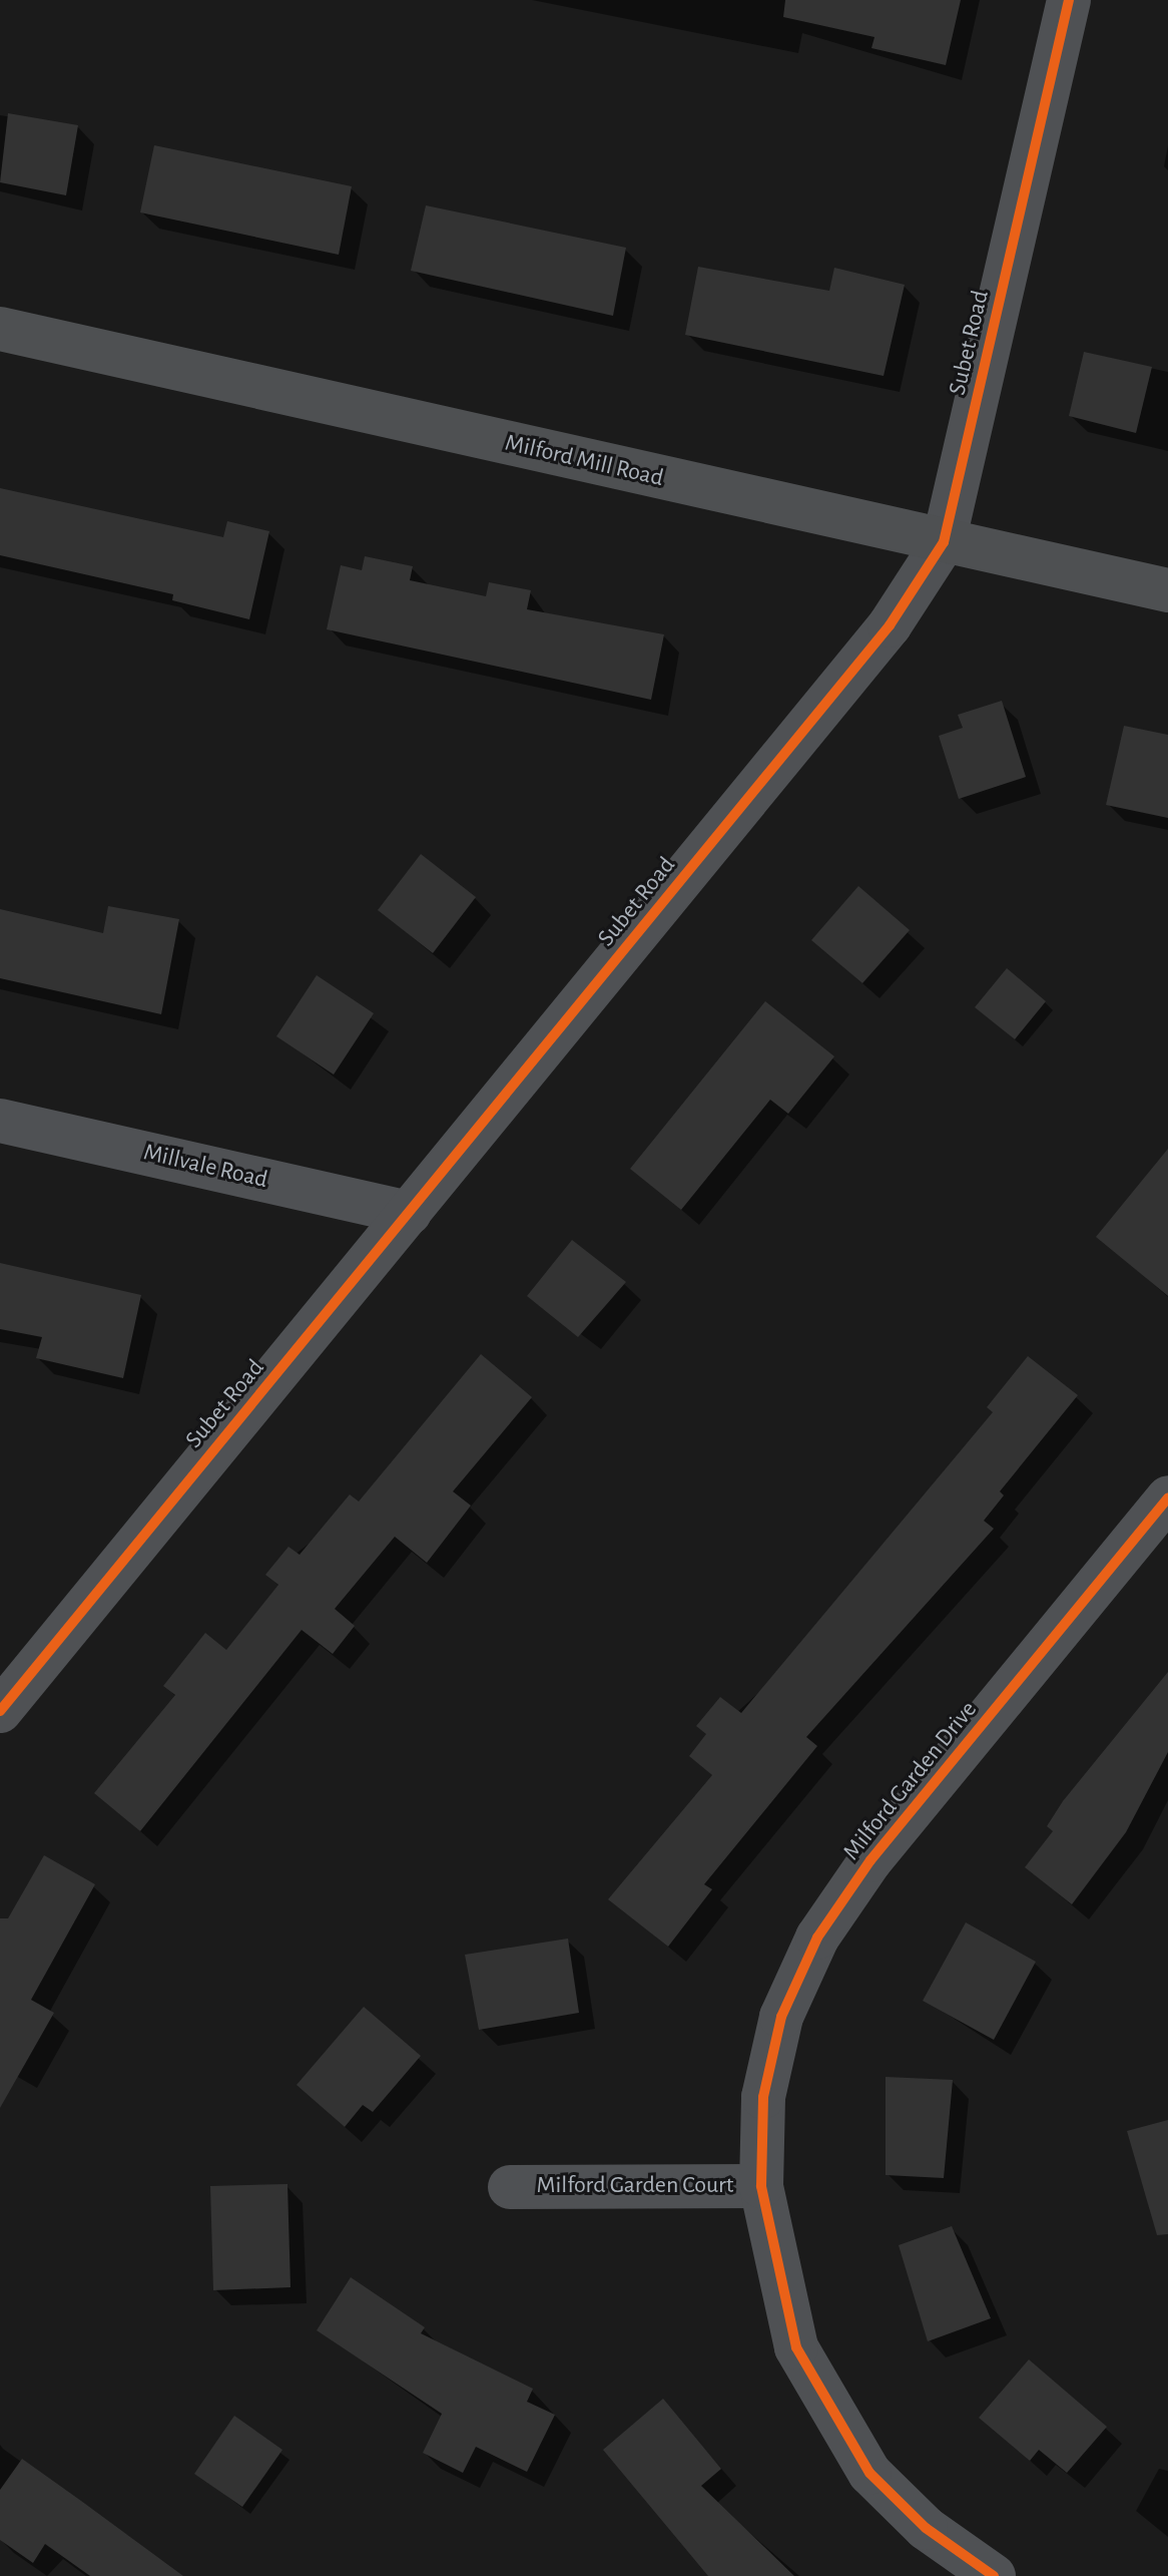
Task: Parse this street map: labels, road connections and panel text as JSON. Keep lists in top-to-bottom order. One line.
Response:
{"streets":{"main road":["Milford Mill Road"],"street":["Subet Road","Millvale Road","Milford Garden Drive","Milford Garden Court"]},"crossings":[["Subet Road","Milford Mill Road"],["Subet Road","Millvale Road"],["Milford Garden Drive","Milford Garden Court"]]}
